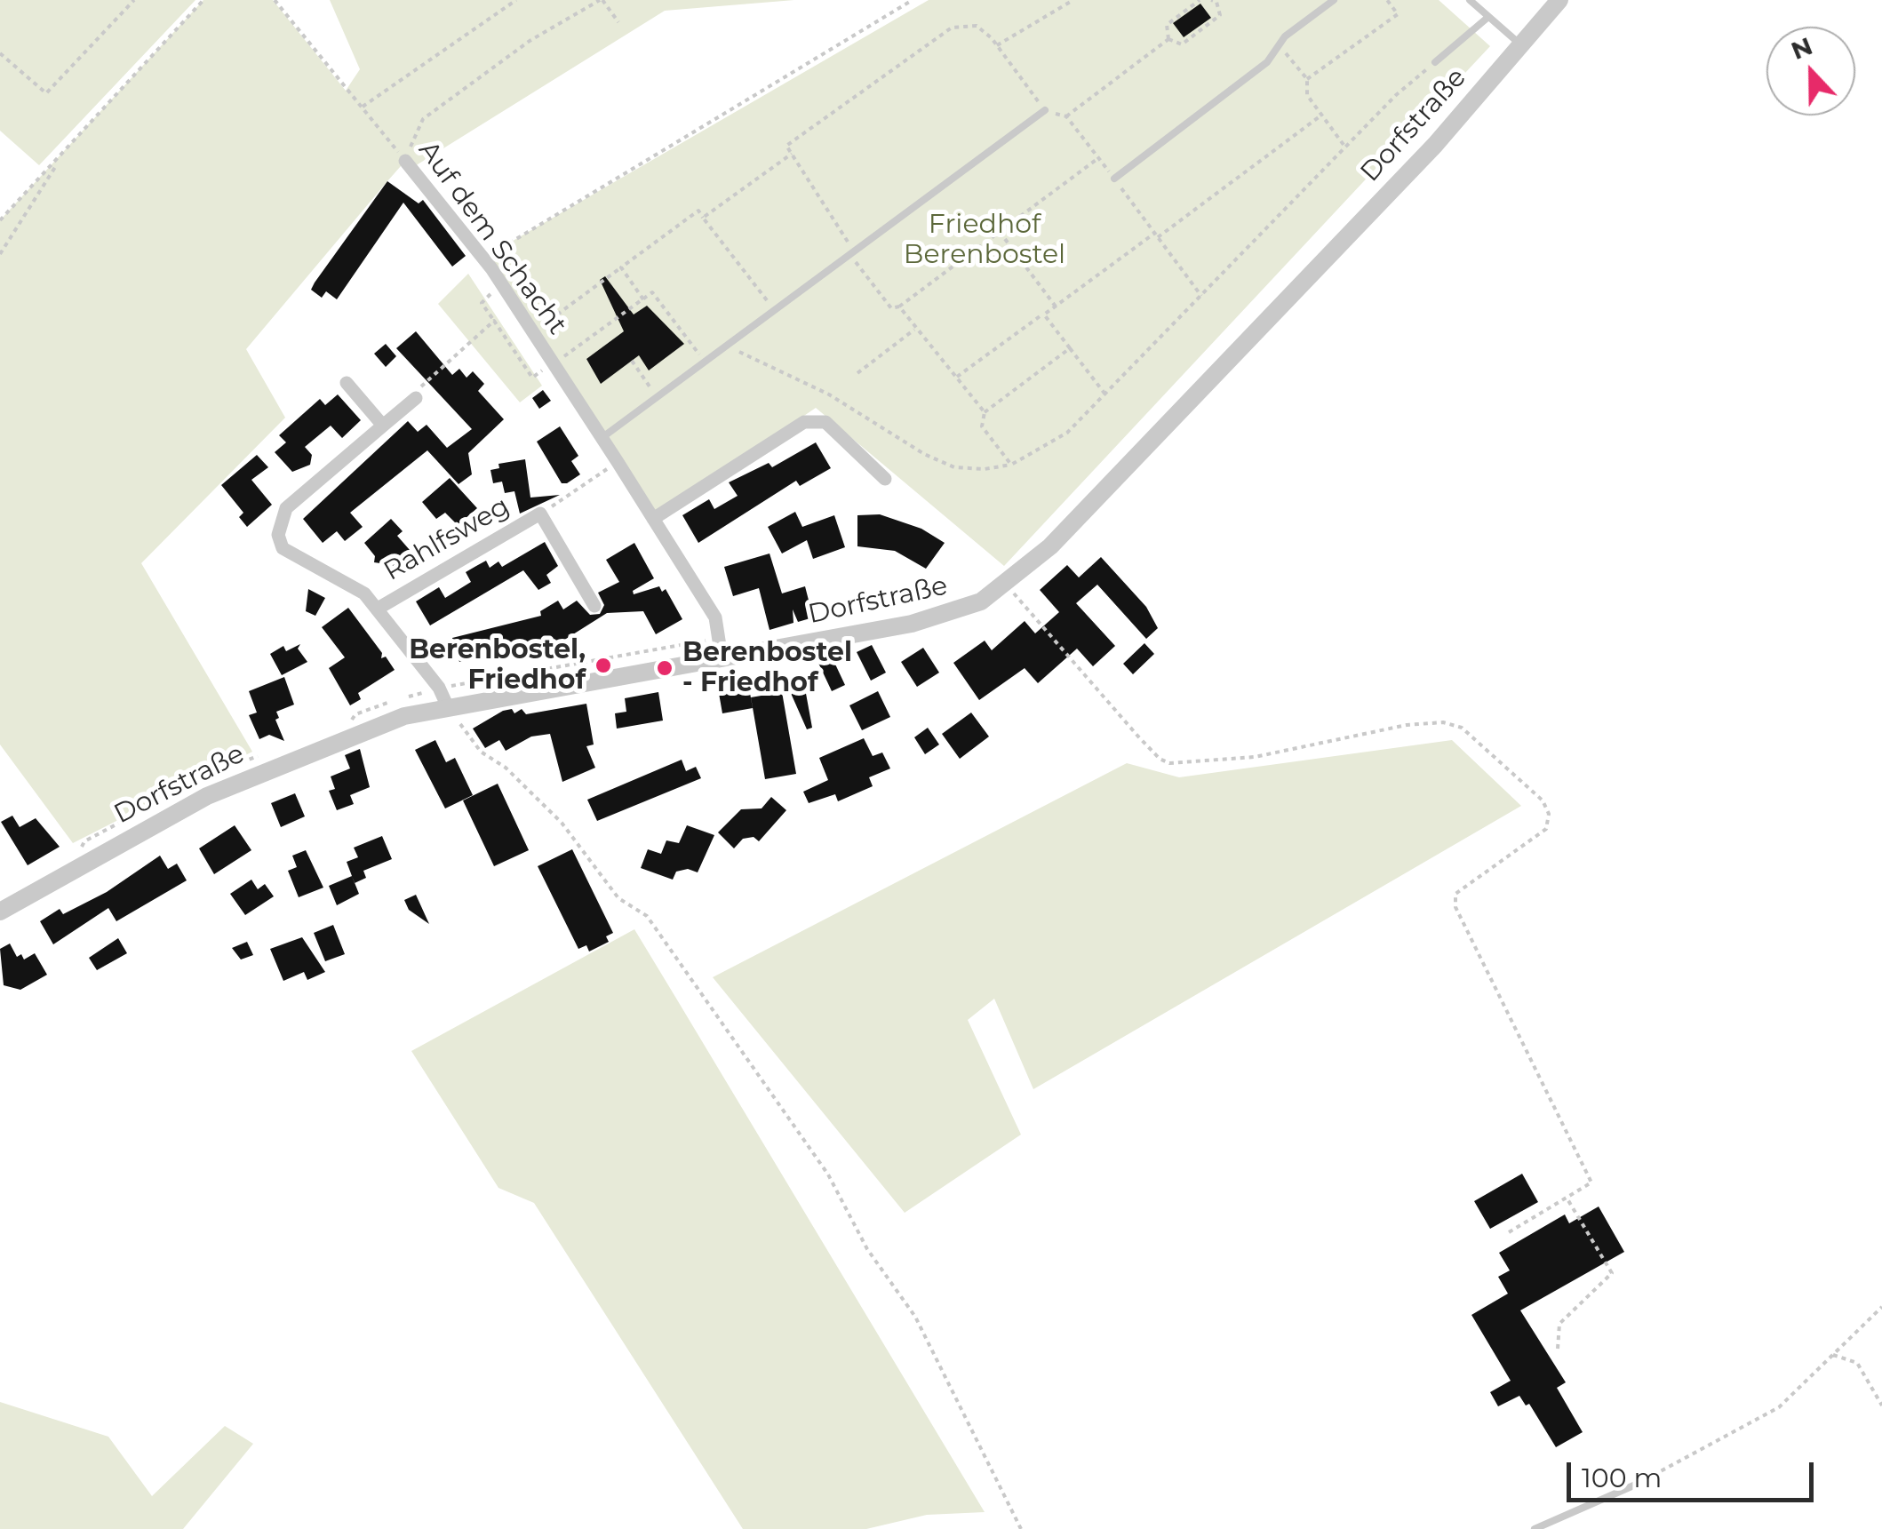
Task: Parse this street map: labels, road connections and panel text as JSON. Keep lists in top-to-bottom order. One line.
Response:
{"streets":{"street":["Dorfstraße","Auf dem Schacht","Rahlfsweg"]},"crossings":[["Dorfstraße","Auf dem Schacht"],["Dorfstraße","Rahlfsweg"]],"parks":["Friedhof Berenbostel"],"places":["Berenbostel, Friedhof","Berenbostel - Friedhof"],"scale_bar":"100 m","north":"top"}
